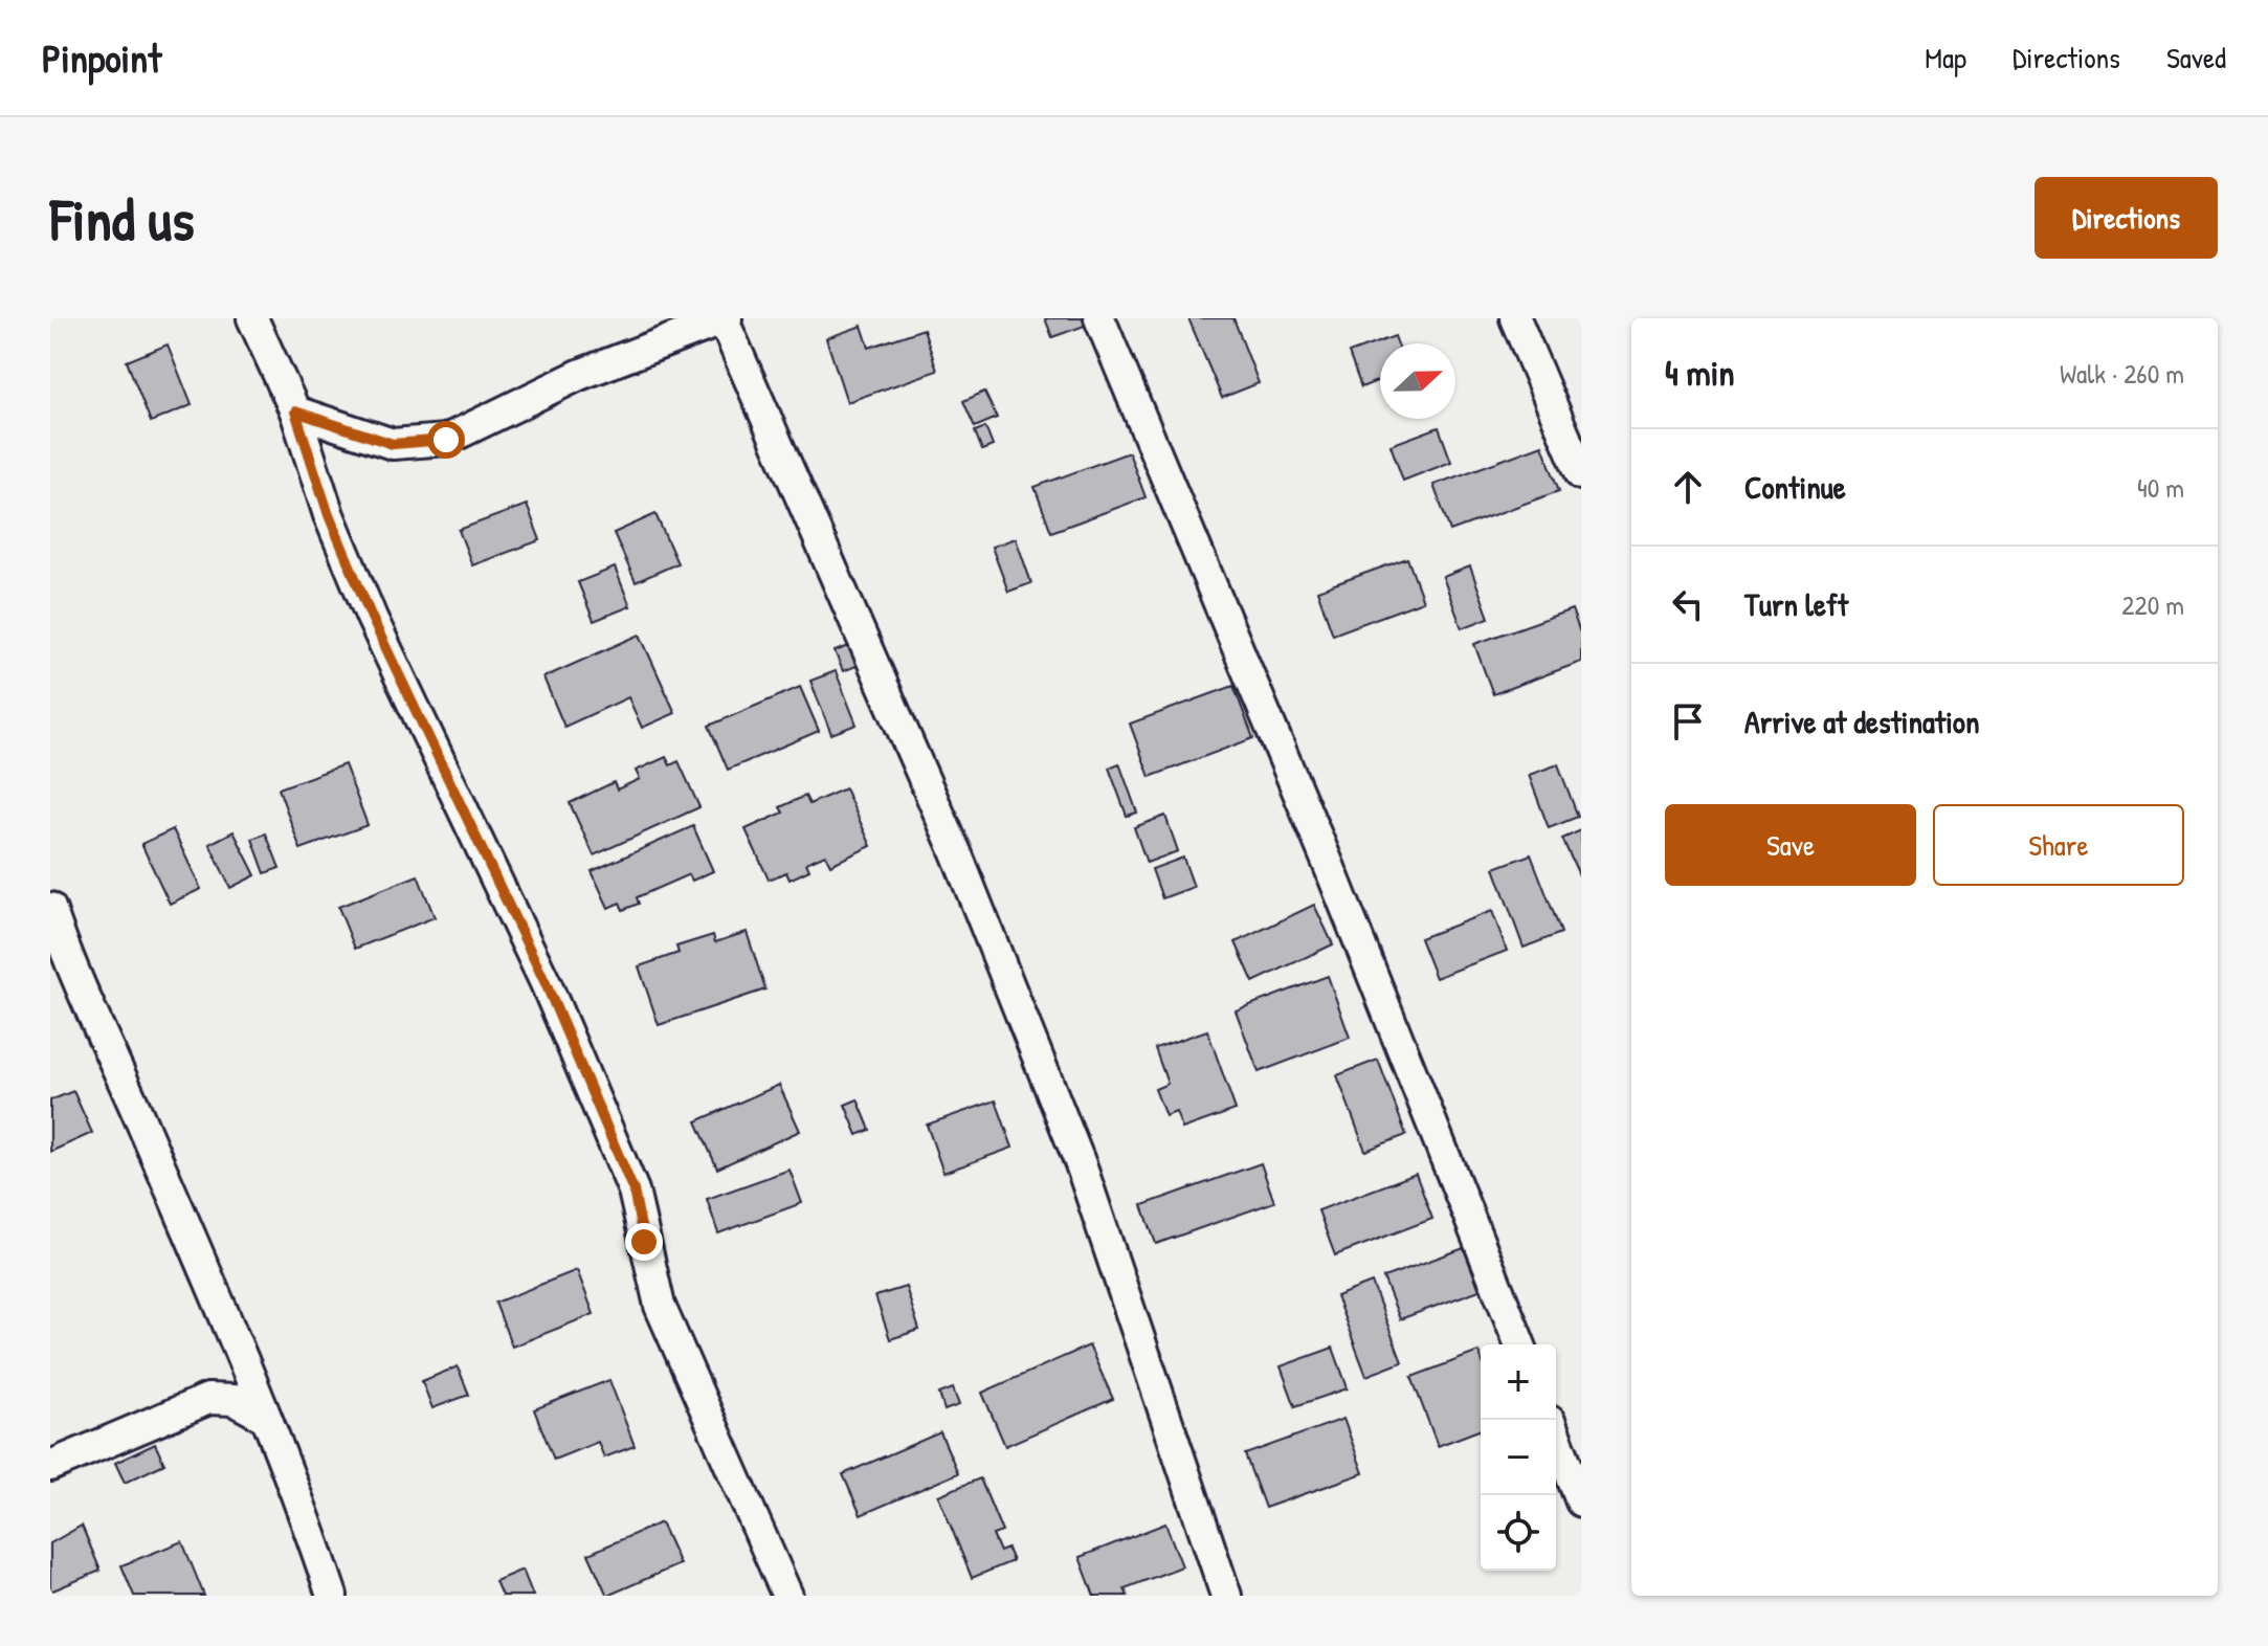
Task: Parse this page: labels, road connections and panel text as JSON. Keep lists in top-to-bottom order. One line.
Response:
{"north":"right","page":{"header":"Pinpoint","nav":["Map","Directions","Saved"],"buttons":["Directions",["Save","Share"]],"title":"Find us","heading":["4 min","Walk · 260 m"],"list":[["Continue","40 m"],["Turn left","220 m"],"Arrive at destination"],"map_buttons":["+","−"]}}
